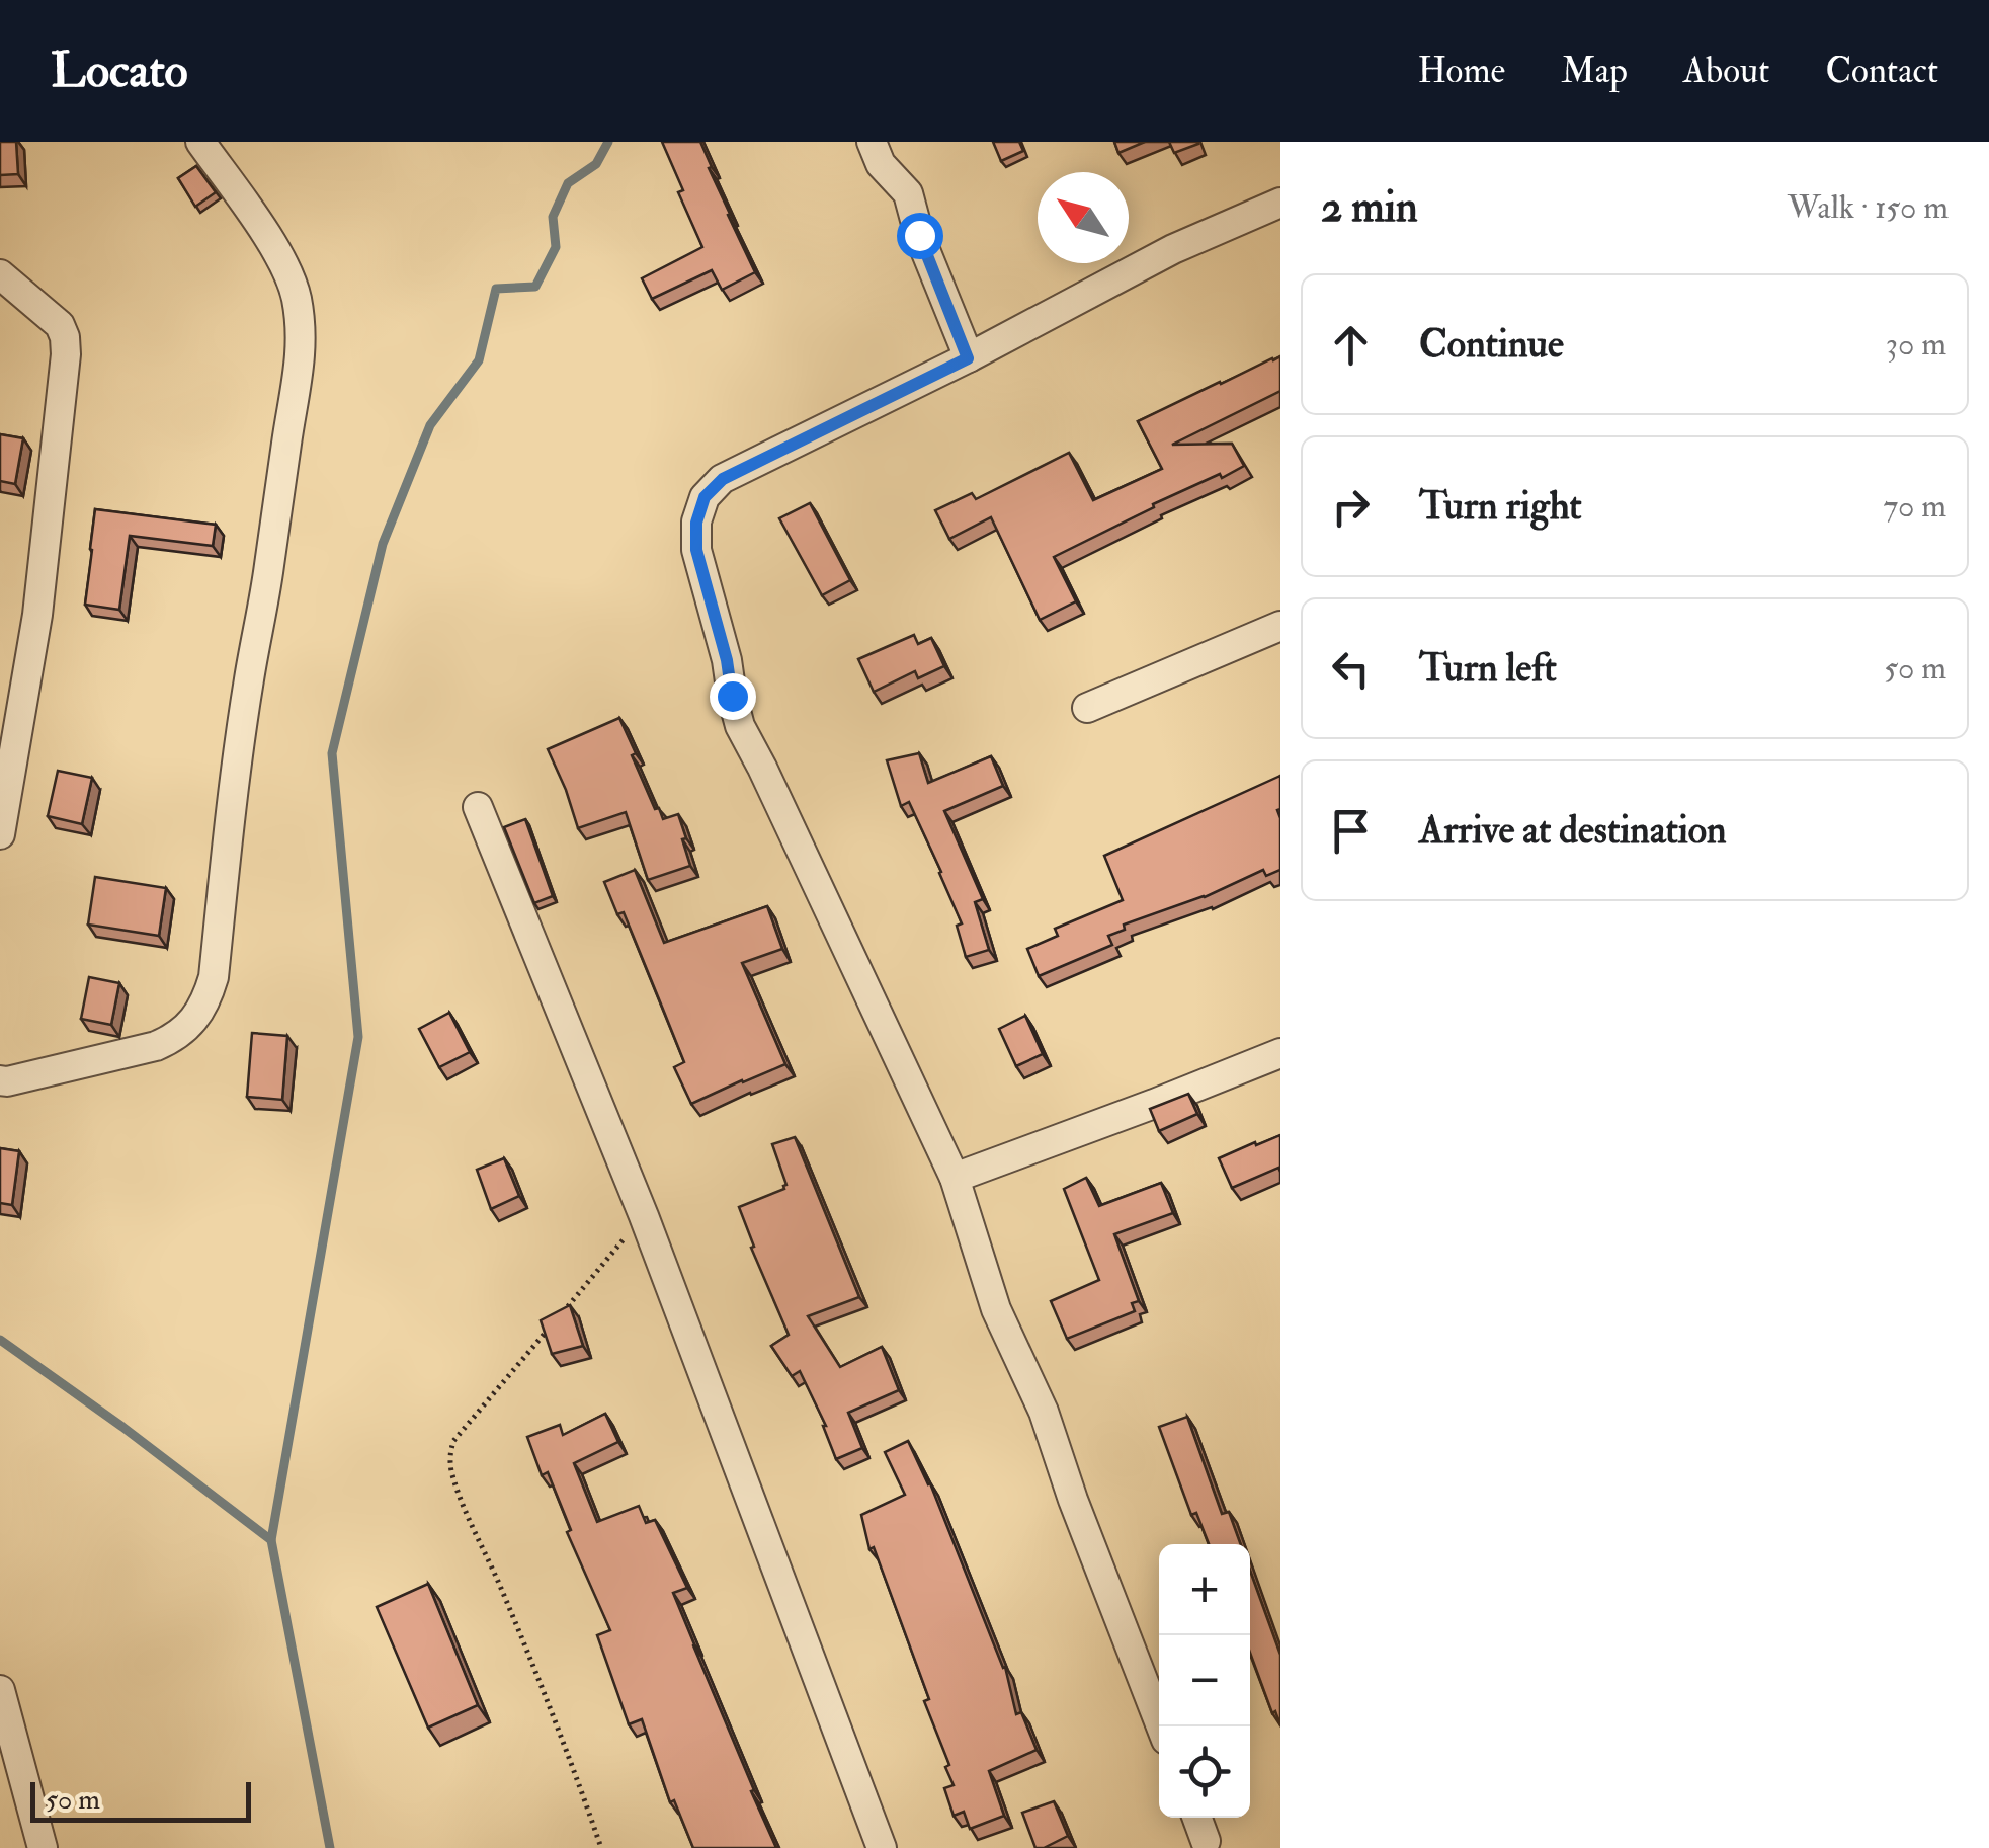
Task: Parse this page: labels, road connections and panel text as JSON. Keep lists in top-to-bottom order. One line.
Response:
{"scale_bar":"50 m","north":"top left","page":{"header":"Locato","nav":["Home","Map","About","Contact"],"heading":["2 min","Walk · 150 m"],"list":[["Continue","30 m"],["Turn right","70 m"],["Turn left","50 m"],"Arrive at destination"],"map_buttons":["+","−"],"scale":"50 m"}}
